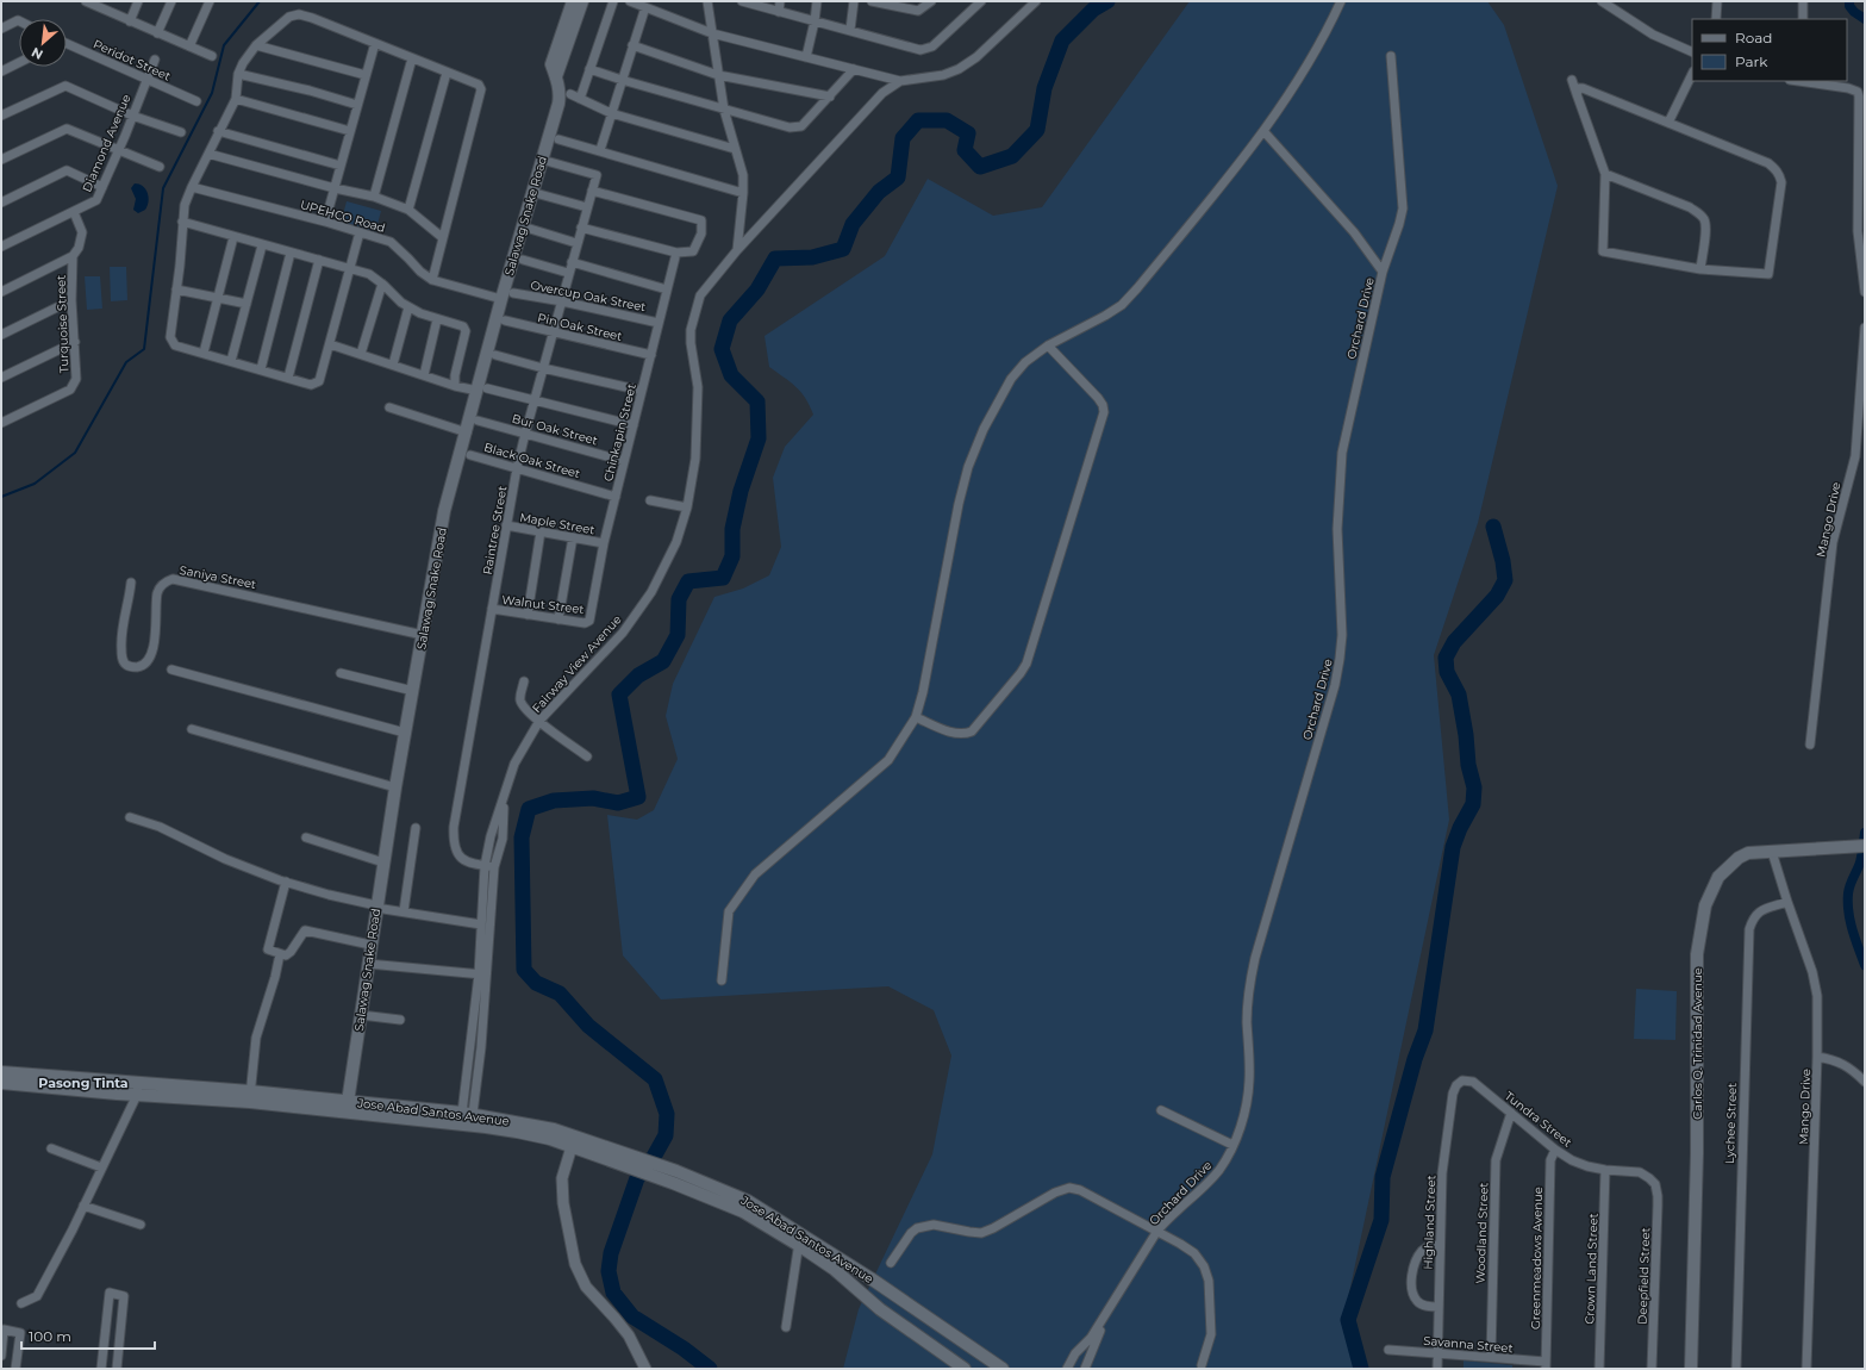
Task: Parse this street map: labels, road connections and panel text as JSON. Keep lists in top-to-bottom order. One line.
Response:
{"streets":{"main road":["Salawag Snake Road","Carlos Q. Trinidad Avenue","Jose Abad Santos Avenue"],"street":["Peridot Street","Diamond Avenue","UPEHCO Road","Overcup Oak Street","Orchard Drive","Turquoise Street","Pin Oak Street","Bur Oak Street","Chinkapin Street","Black Oak Street","Mango Drive","Maple Street","Raintree Street","Saniya Street","Walnut Street","Fairway View Avenue","Tundra Street","Lychee Street","Highland Street","Woodland Street","Greenmeadows Avenue","Crown Land Street","Deepfield Street","Savanna Street"]},"crossings":[["Peridot Street","Diamond Avenue"],["Diamond Avenue","Turquoise Street"],["UPEHCO Road","Salawag Snake Road"],["Salawag Snake Road","Saniya Street"],["Salawag Snake Road","Jose Abad Santos Avenue"],["Overcup Oak Street","Chinkapin Street"],["Overcup Oak Street","Raintree Street"],["Pin Oak Street","Chinkapin Street"],["Pin Oak Street","Raintree Street"],["Bur Oak Street","Chinkapin Street"],["Bur Oak Street","Raintree Street"],["Chinkapin Street","Black Oak Street"],["Chinkapin Street","Maple Street"],["Chinkapin Street","Walnut Street"],["Black Oak Street","Raintree Street"],["Mango Drive","Carlos Q. Trinidad Avenue"],["Mango Drive","Lychee Street"],["Maple Street","Raintree Street"],["Raintree Street","Walnut Street"],["Raintree Street","Fairway View Avenue"],["Fairway View Avenue","Jose Abad Santos Avenue"],["Tundra Street","Highland Street"],["Tundra Street","Woodland Street"],["Tundra Street","Greenmeadows Avenue"],["Tundra Street","Crown Land Street"],["Tundra Street","Deepfield Street"],["Highland Street","Savanna Street"],["Woodland Street","Savanna Street"],["Greenmeadows Avenue","Savanna Street"]],"districts":["Pasong Tinta"],"legend":["Road","Park"],"scale_bar":"100 m","north":"bottom left"}
